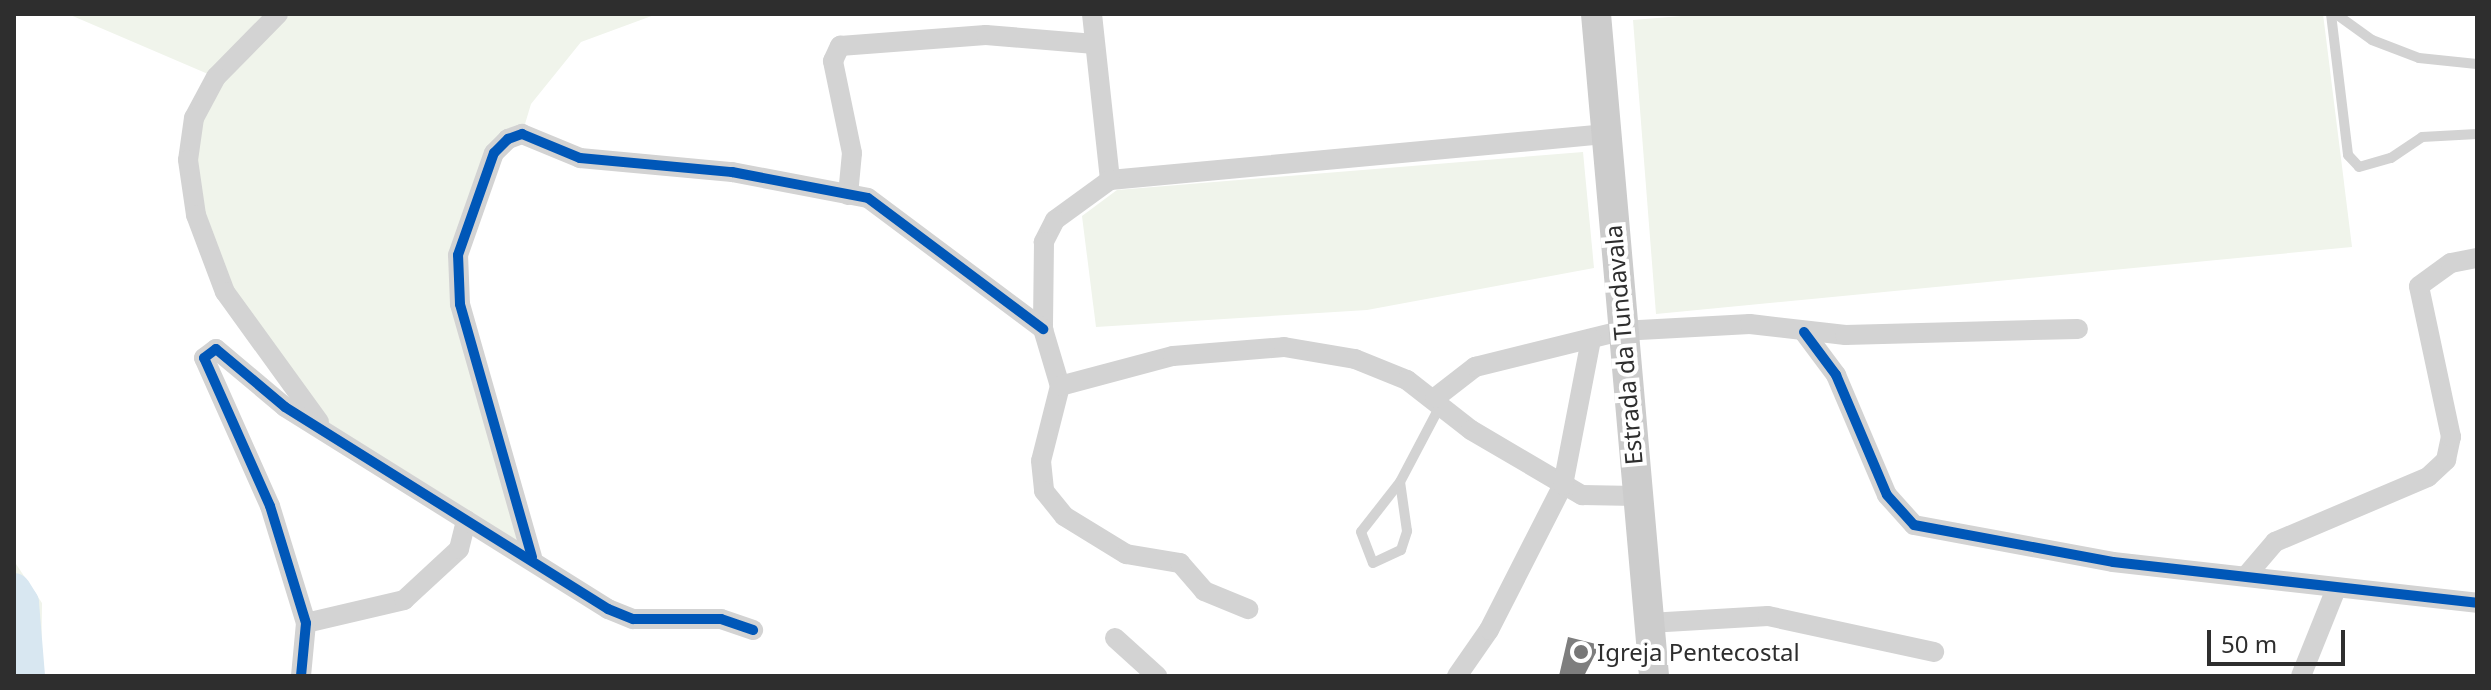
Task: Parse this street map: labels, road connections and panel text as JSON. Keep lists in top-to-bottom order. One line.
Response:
{"streets":{"main road":["Estrada da Tundavala"]},"places":["Igreja Pentecostal"],"scale_bar":"50 m"}
